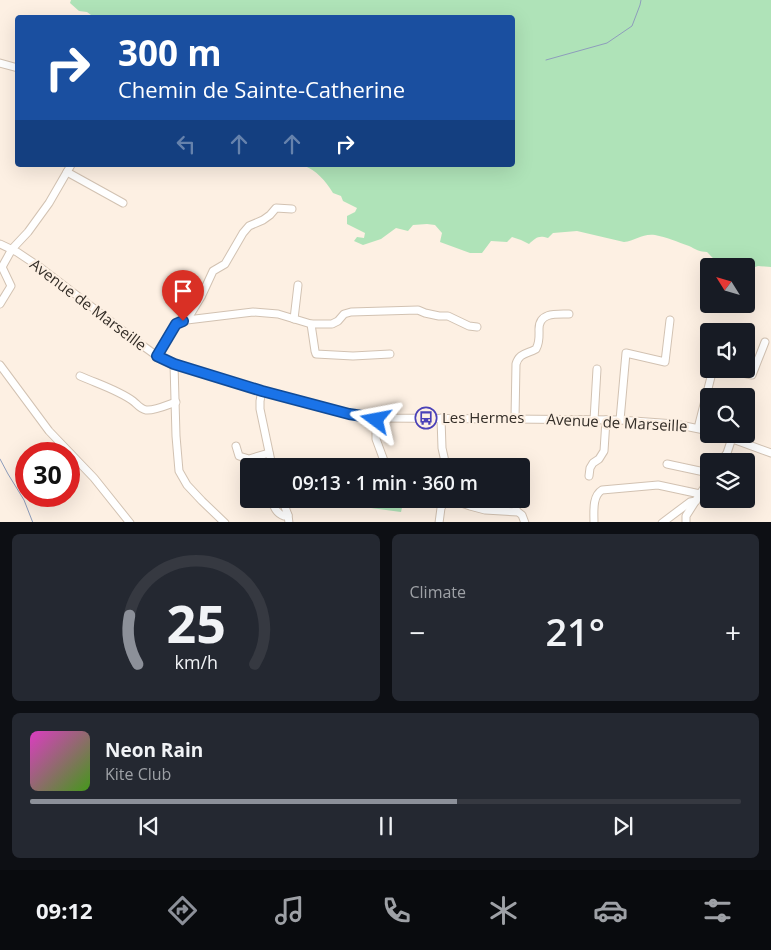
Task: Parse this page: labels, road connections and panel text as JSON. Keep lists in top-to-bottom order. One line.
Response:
{"streets":{"street":["Avenue de Marseille"]},"places":{"bus stop":["Les Hermes"]},"north":"top left","page":{"turn":["300 m","Chemin de Sainte-Catherine"],"limit":"30","trip":"09:13 · 1 min · 360 m","tile":"Climate","heat":["−","21°","+"],"song":["Neon Rain","Kite Club"],"tabs":"09:12","gauge":["25","km/h"]}}
